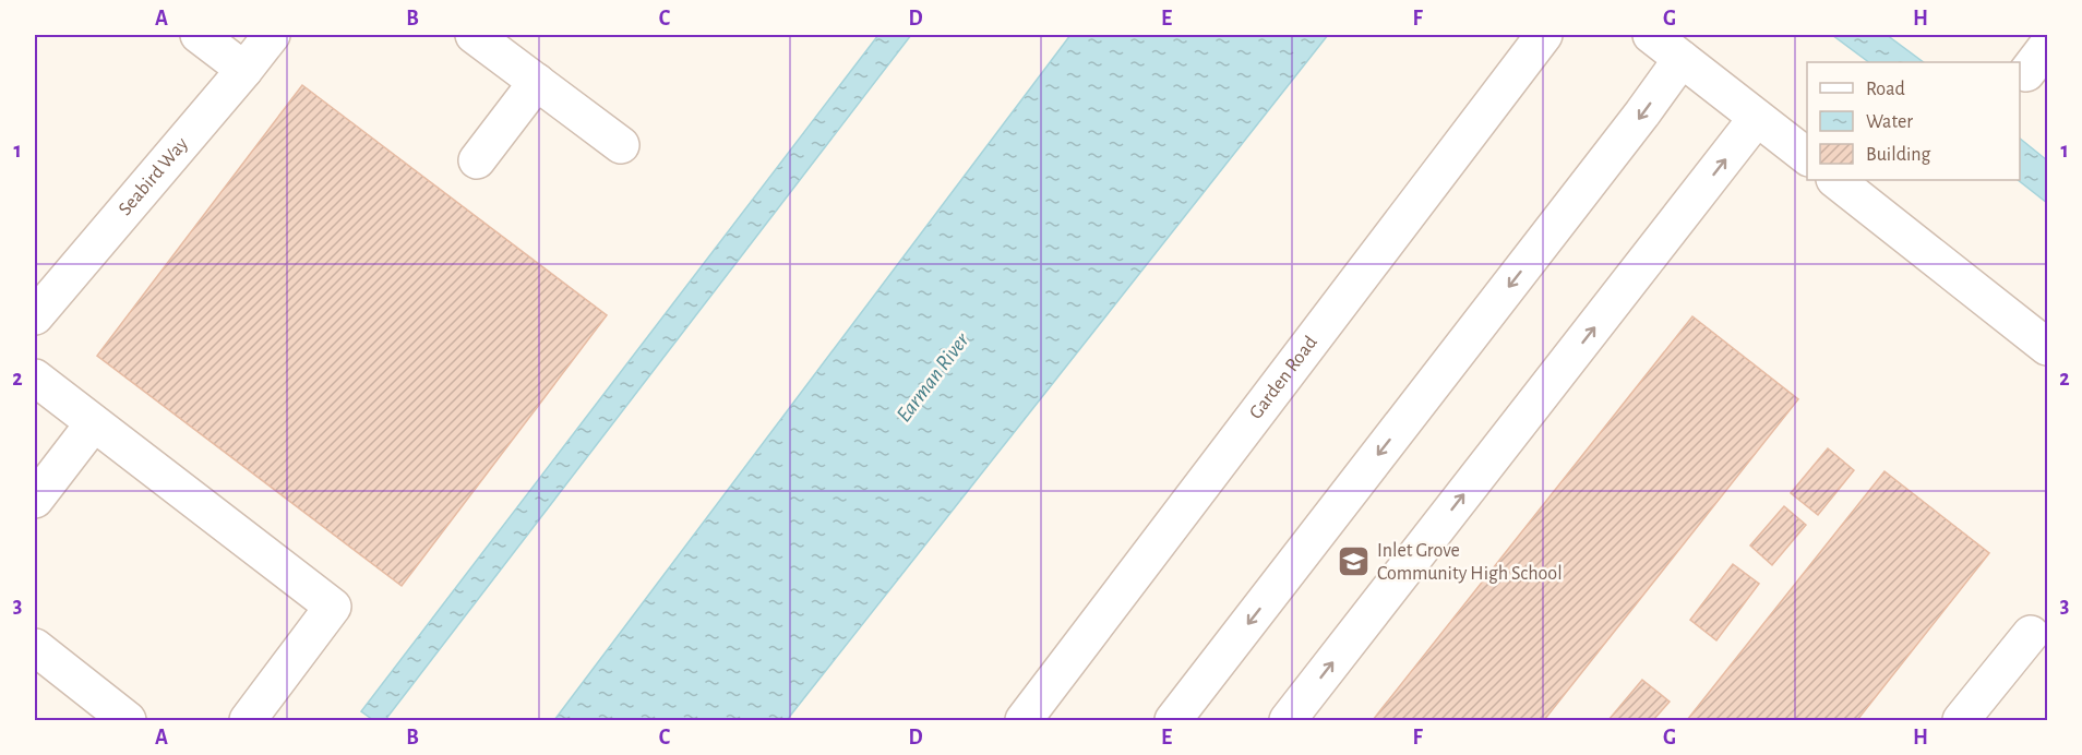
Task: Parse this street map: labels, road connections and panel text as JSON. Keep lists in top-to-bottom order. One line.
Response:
{"streets":{"street":["Seabird Way","Garden Road"]},"water":["Earman River"],"places":{"school or university":["Inlet Grove Community High School"]},"legend":["Road","Water","Building"],"grid":{"columns":["A","B","C","D","E","F","G","H"],"rows":["1","2","3"]}}
